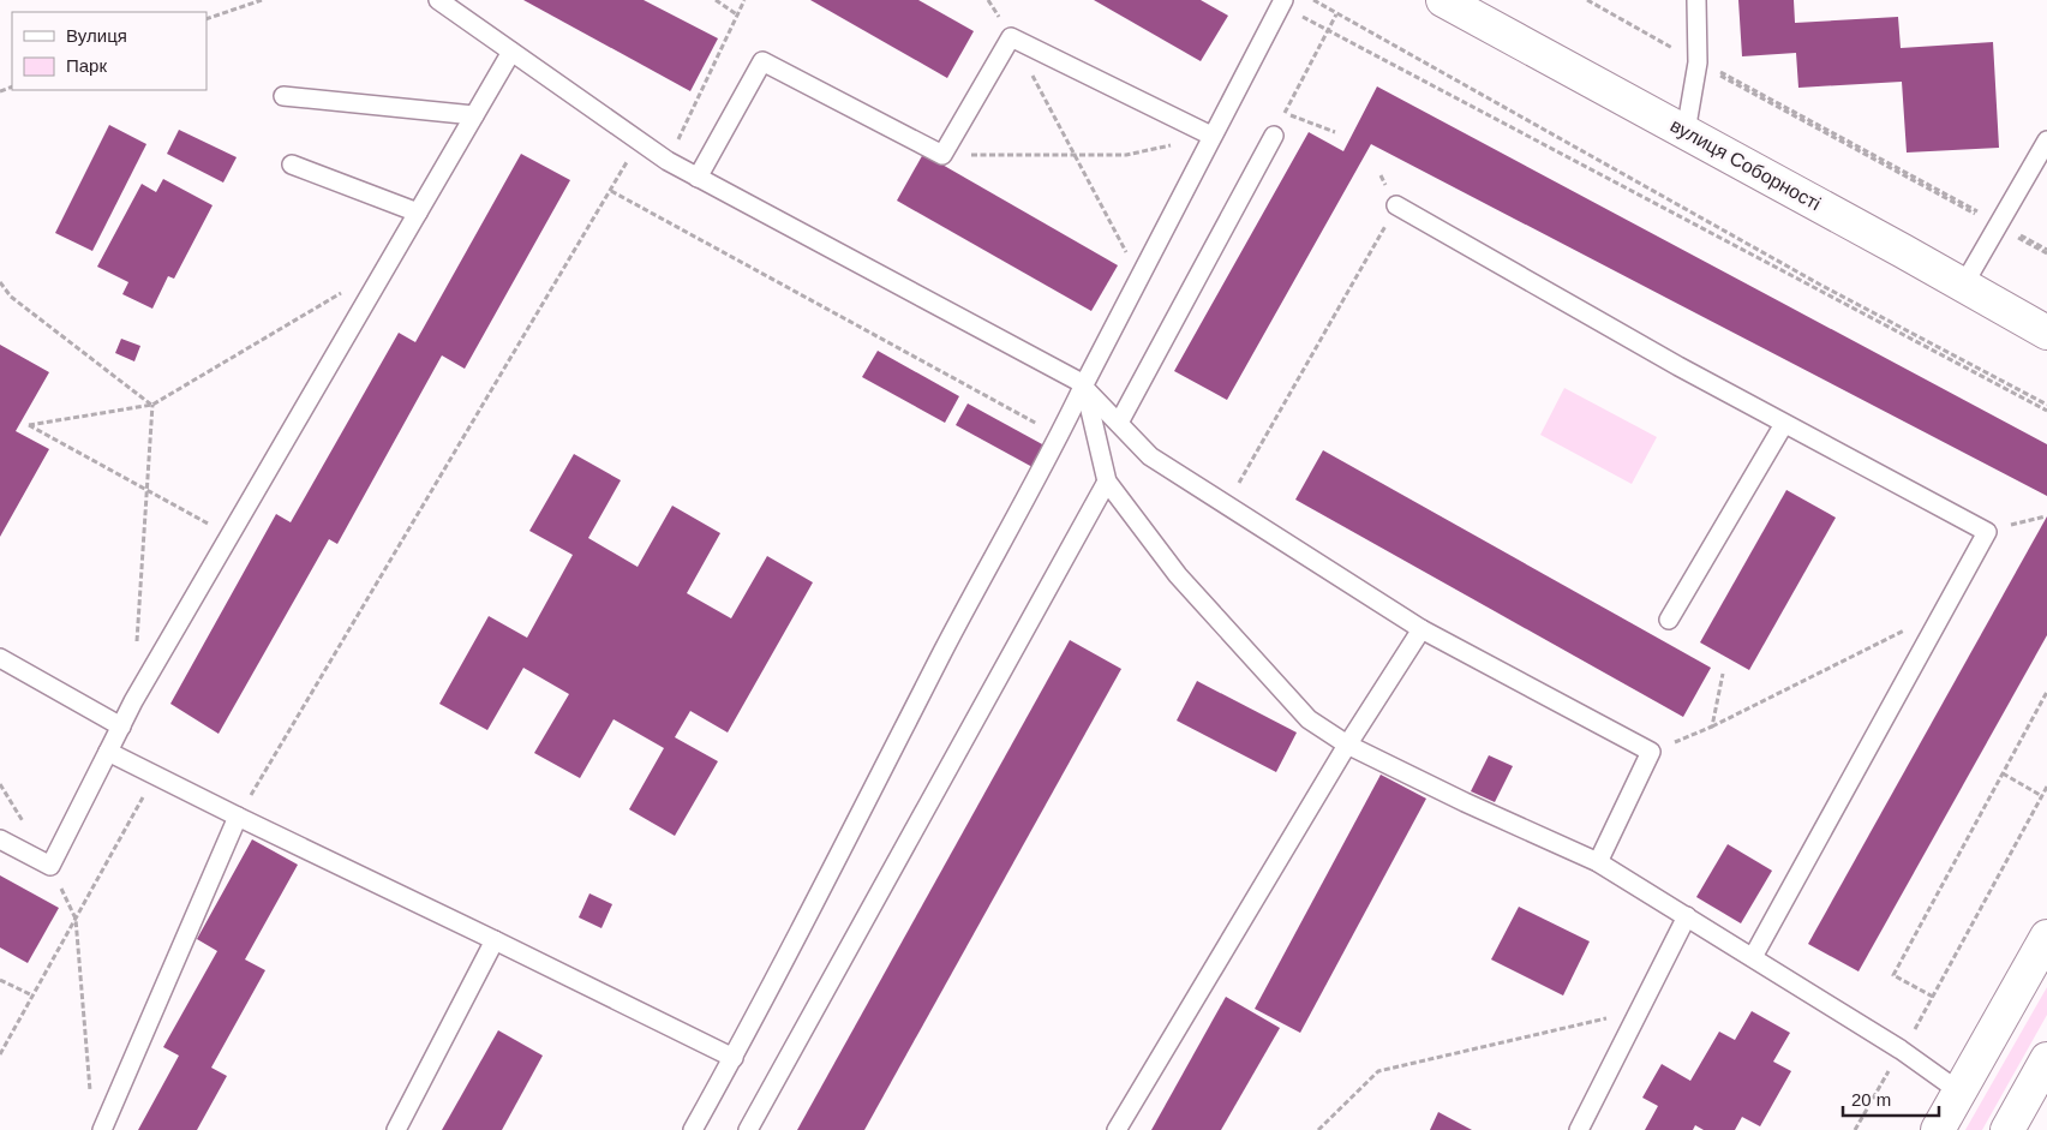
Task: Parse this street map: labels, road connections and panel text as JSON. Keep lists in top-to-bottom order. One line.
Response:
{"streets":{"street":["вулиця Соборності"]},"legend":["Вулиця","Парк"],"scale_bar":"20 m"}
